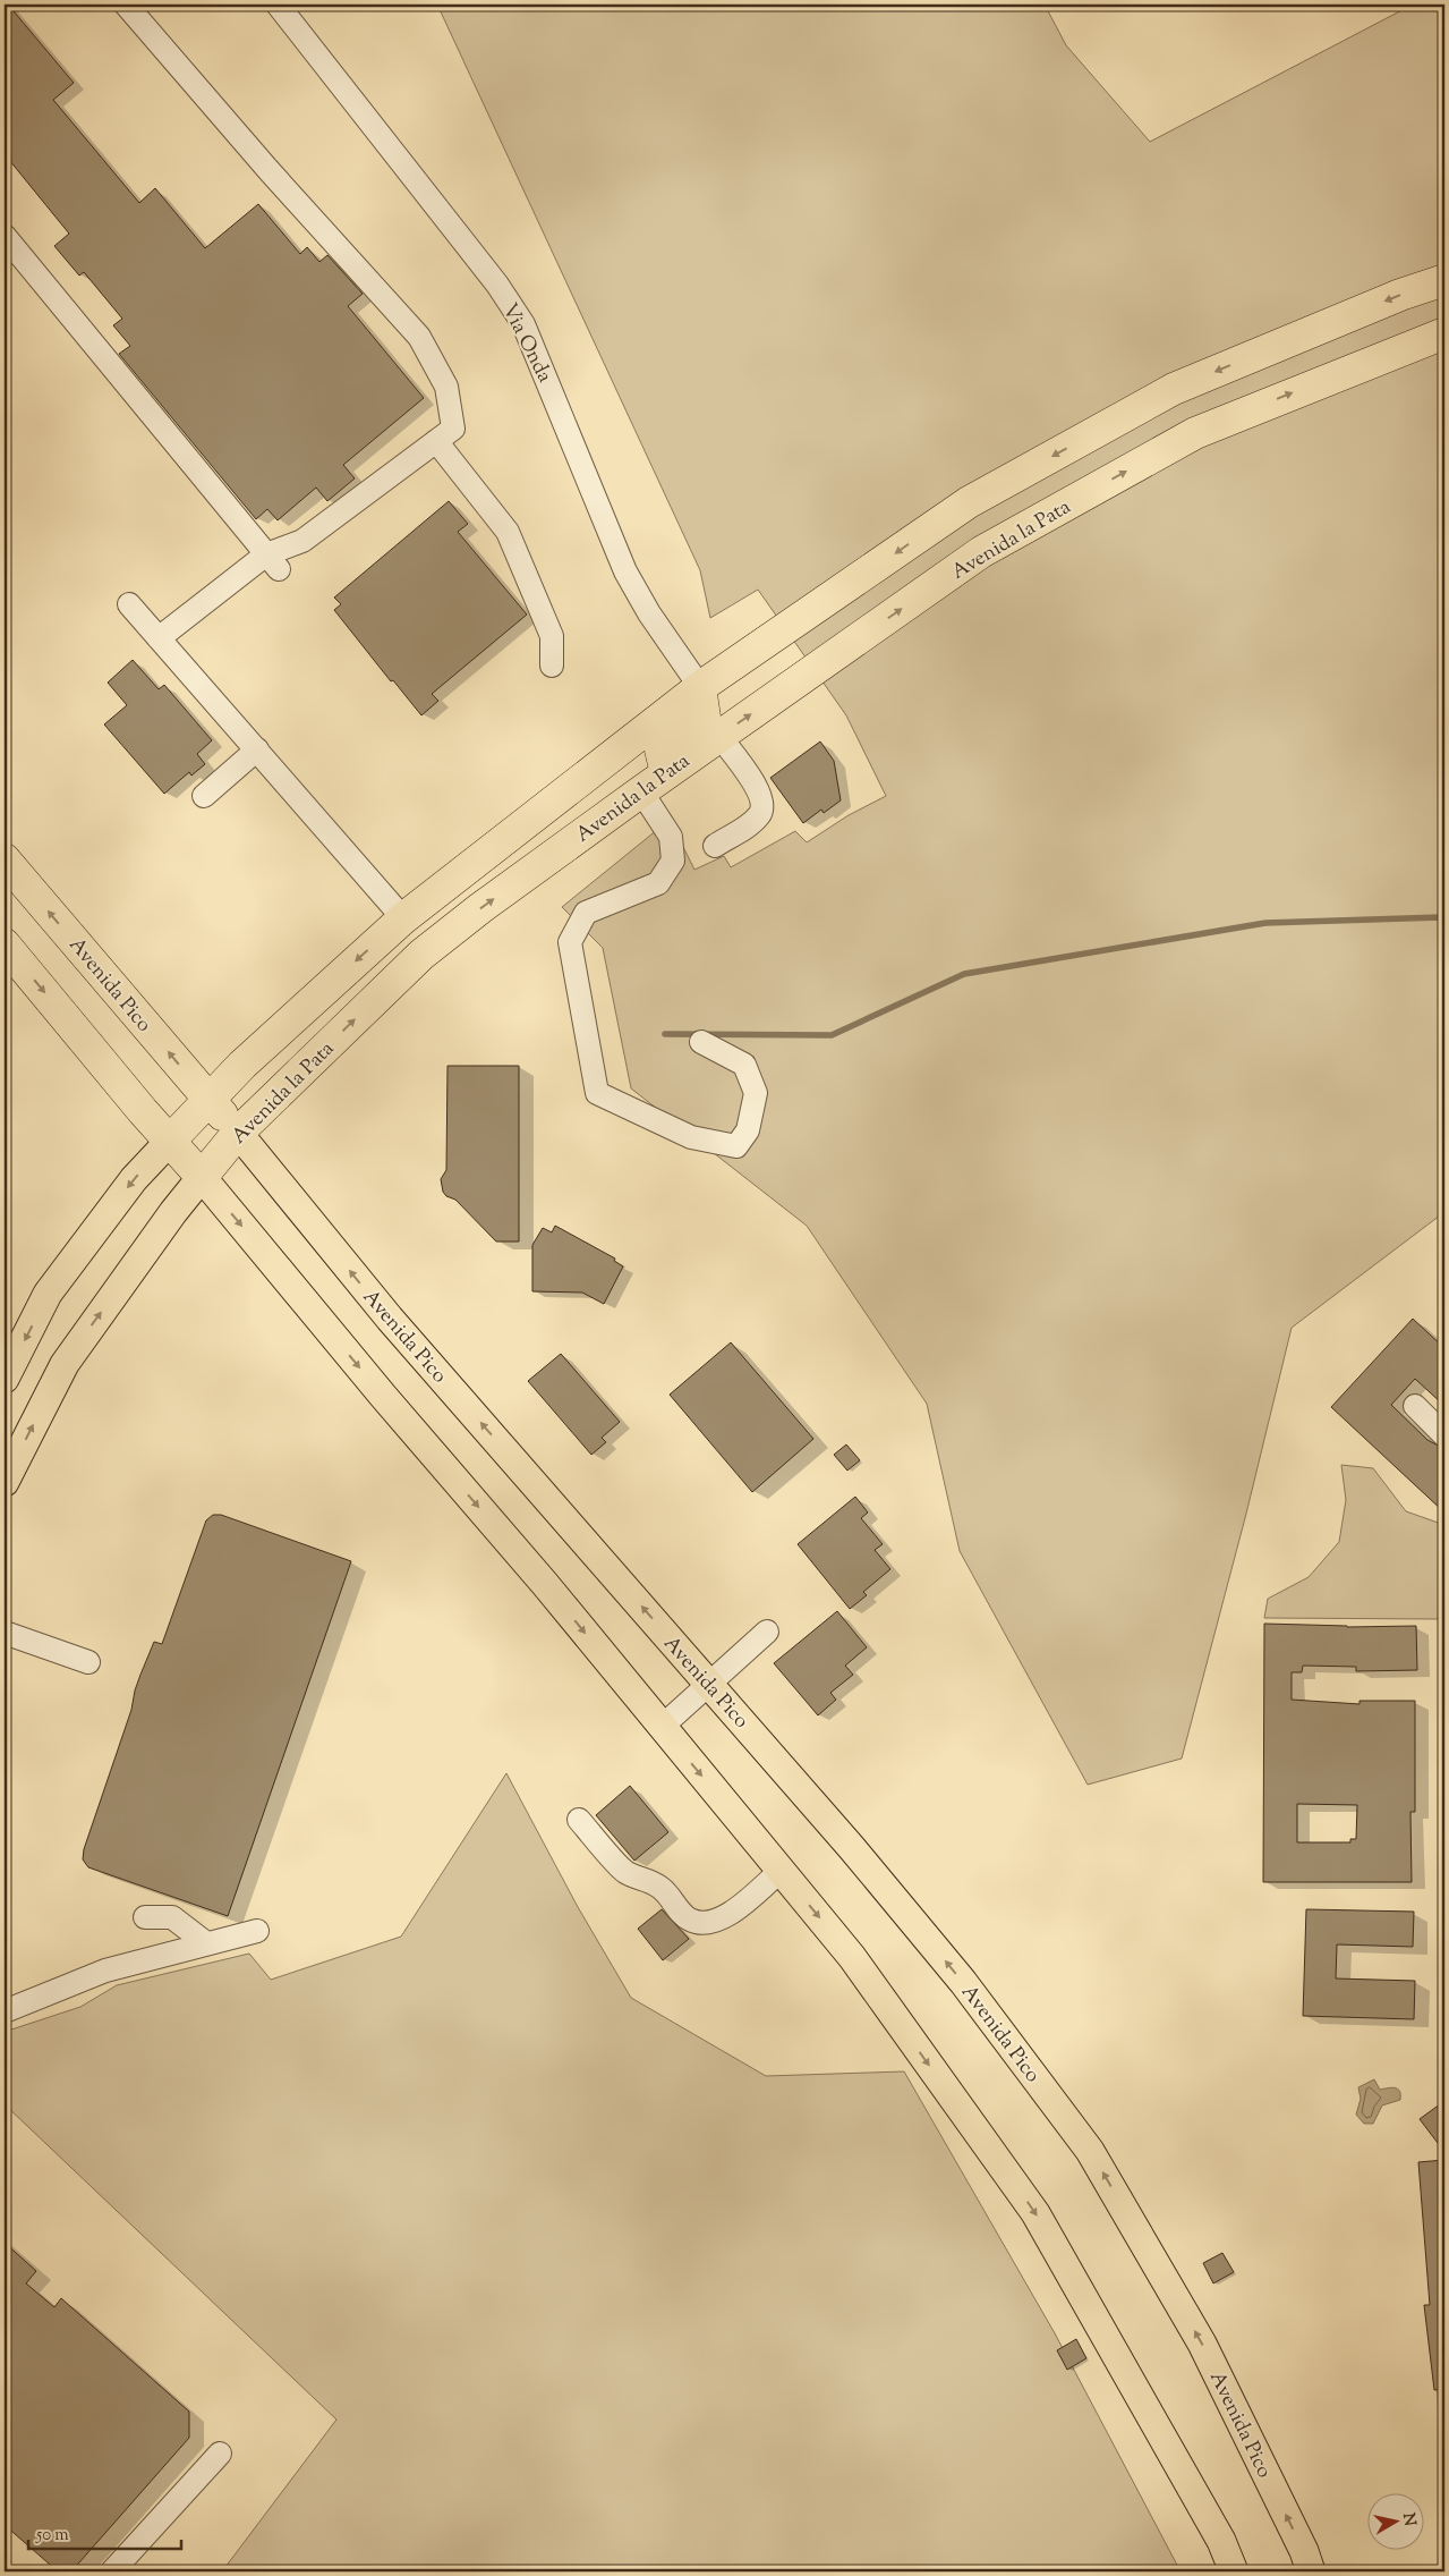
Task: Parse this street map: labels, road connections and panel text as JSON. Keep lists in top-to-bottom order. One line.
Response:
{"streets":{"highway":["Avenida la Pata","Avenida Pico"],"street":["Via Onda"]},"crossings":[["Avenida la Pata","Avenida Pico"]],"one_way":["Avenida Pico"],"scale_bar":"50 m","north":"right"}
